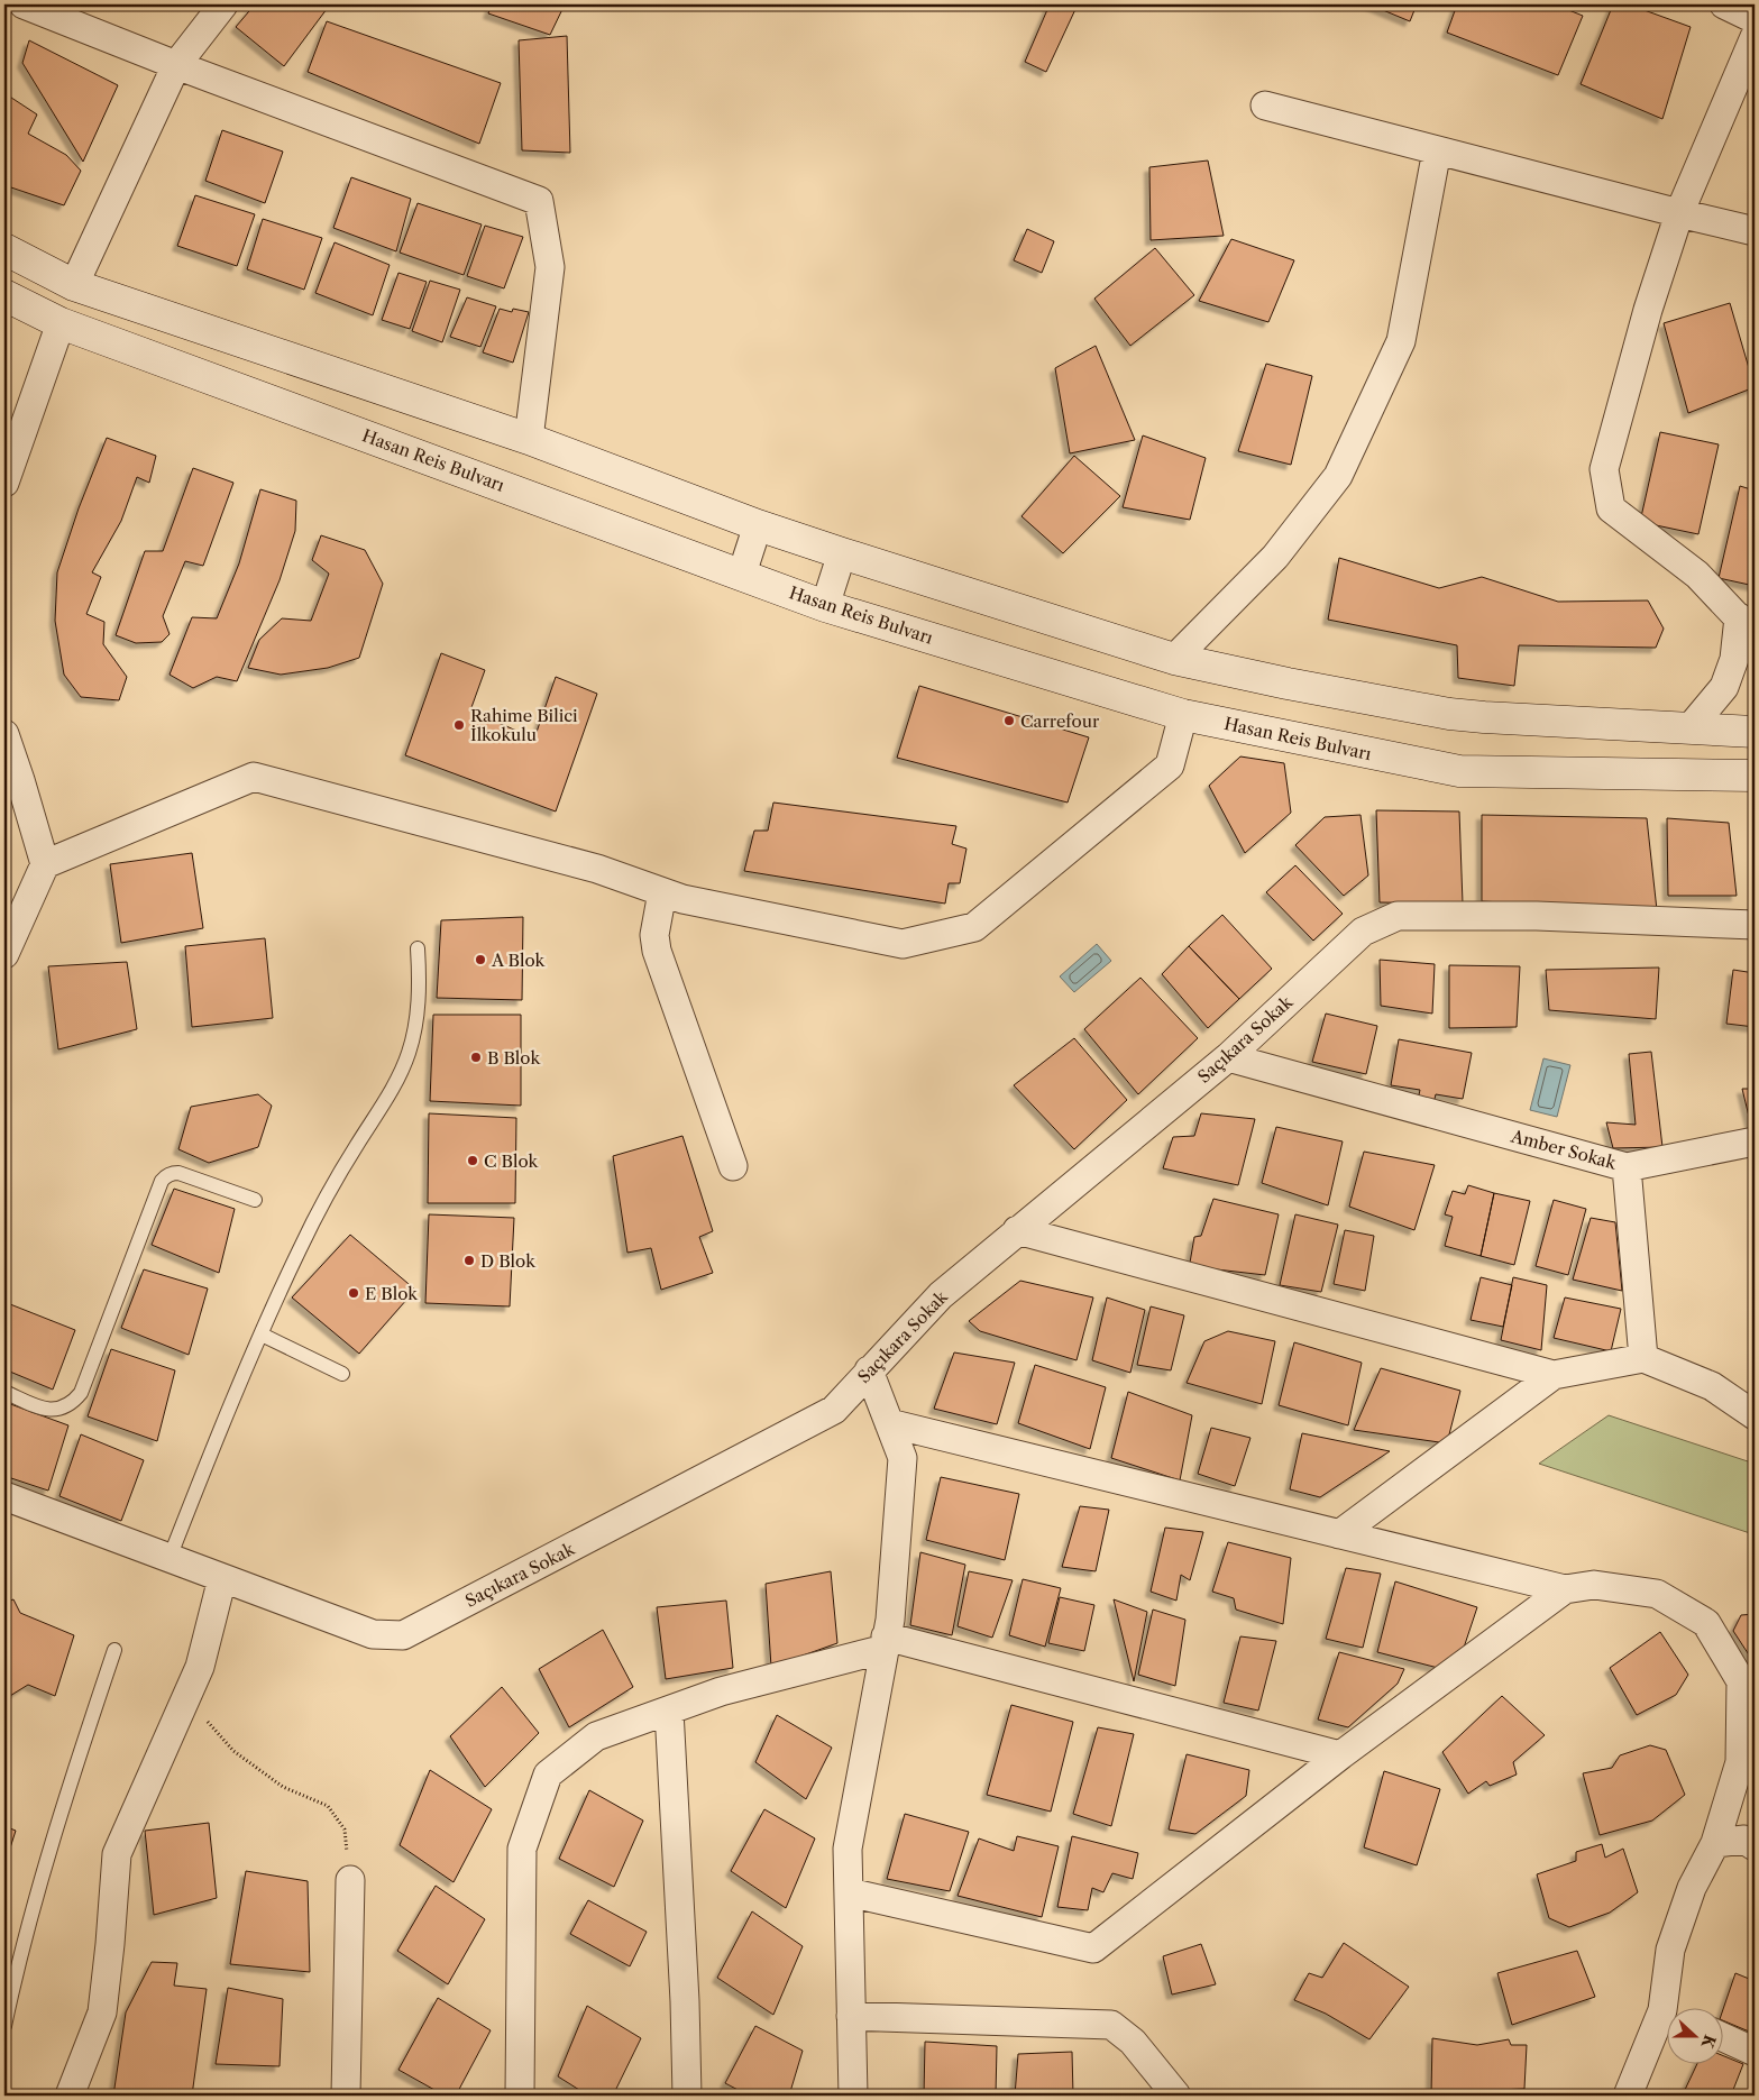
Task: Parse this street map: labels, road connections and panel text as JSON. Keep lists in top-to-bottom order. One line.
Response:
{"streets":{"main road":["Hasan Reis Bulvarı"],"street":["Saçıkara Sokak","Amber Sokak"]},"crossings":[["Saçıkara Sokak","Amber Sokak"]],"places":["Carrefour","Rahime Bilici İlkokulu","A Blok","B Blok","C Blok","D Blok","E Blok"],"north":"right"}
